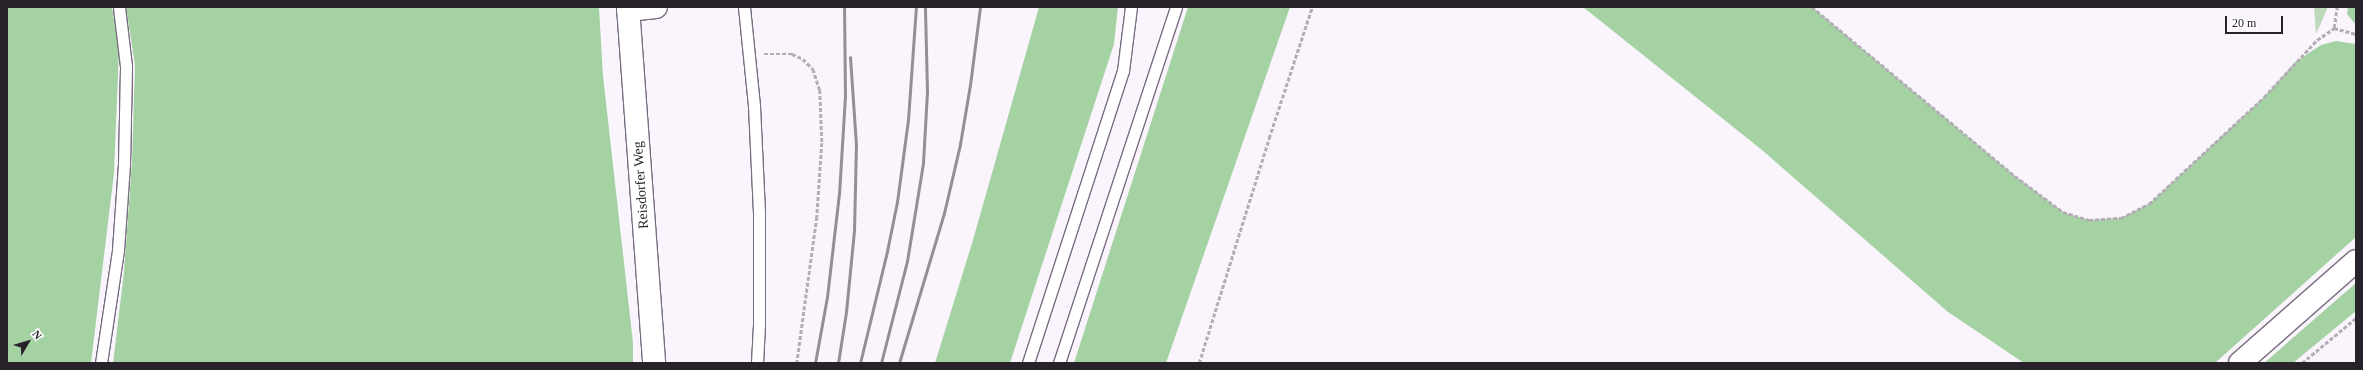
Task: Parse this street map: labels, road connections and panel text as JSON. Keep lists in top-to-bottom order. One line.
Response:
{"streets":{"street":["Reisdorfer Weg"]},"scale_bar":"20 m","north":"top right"}
